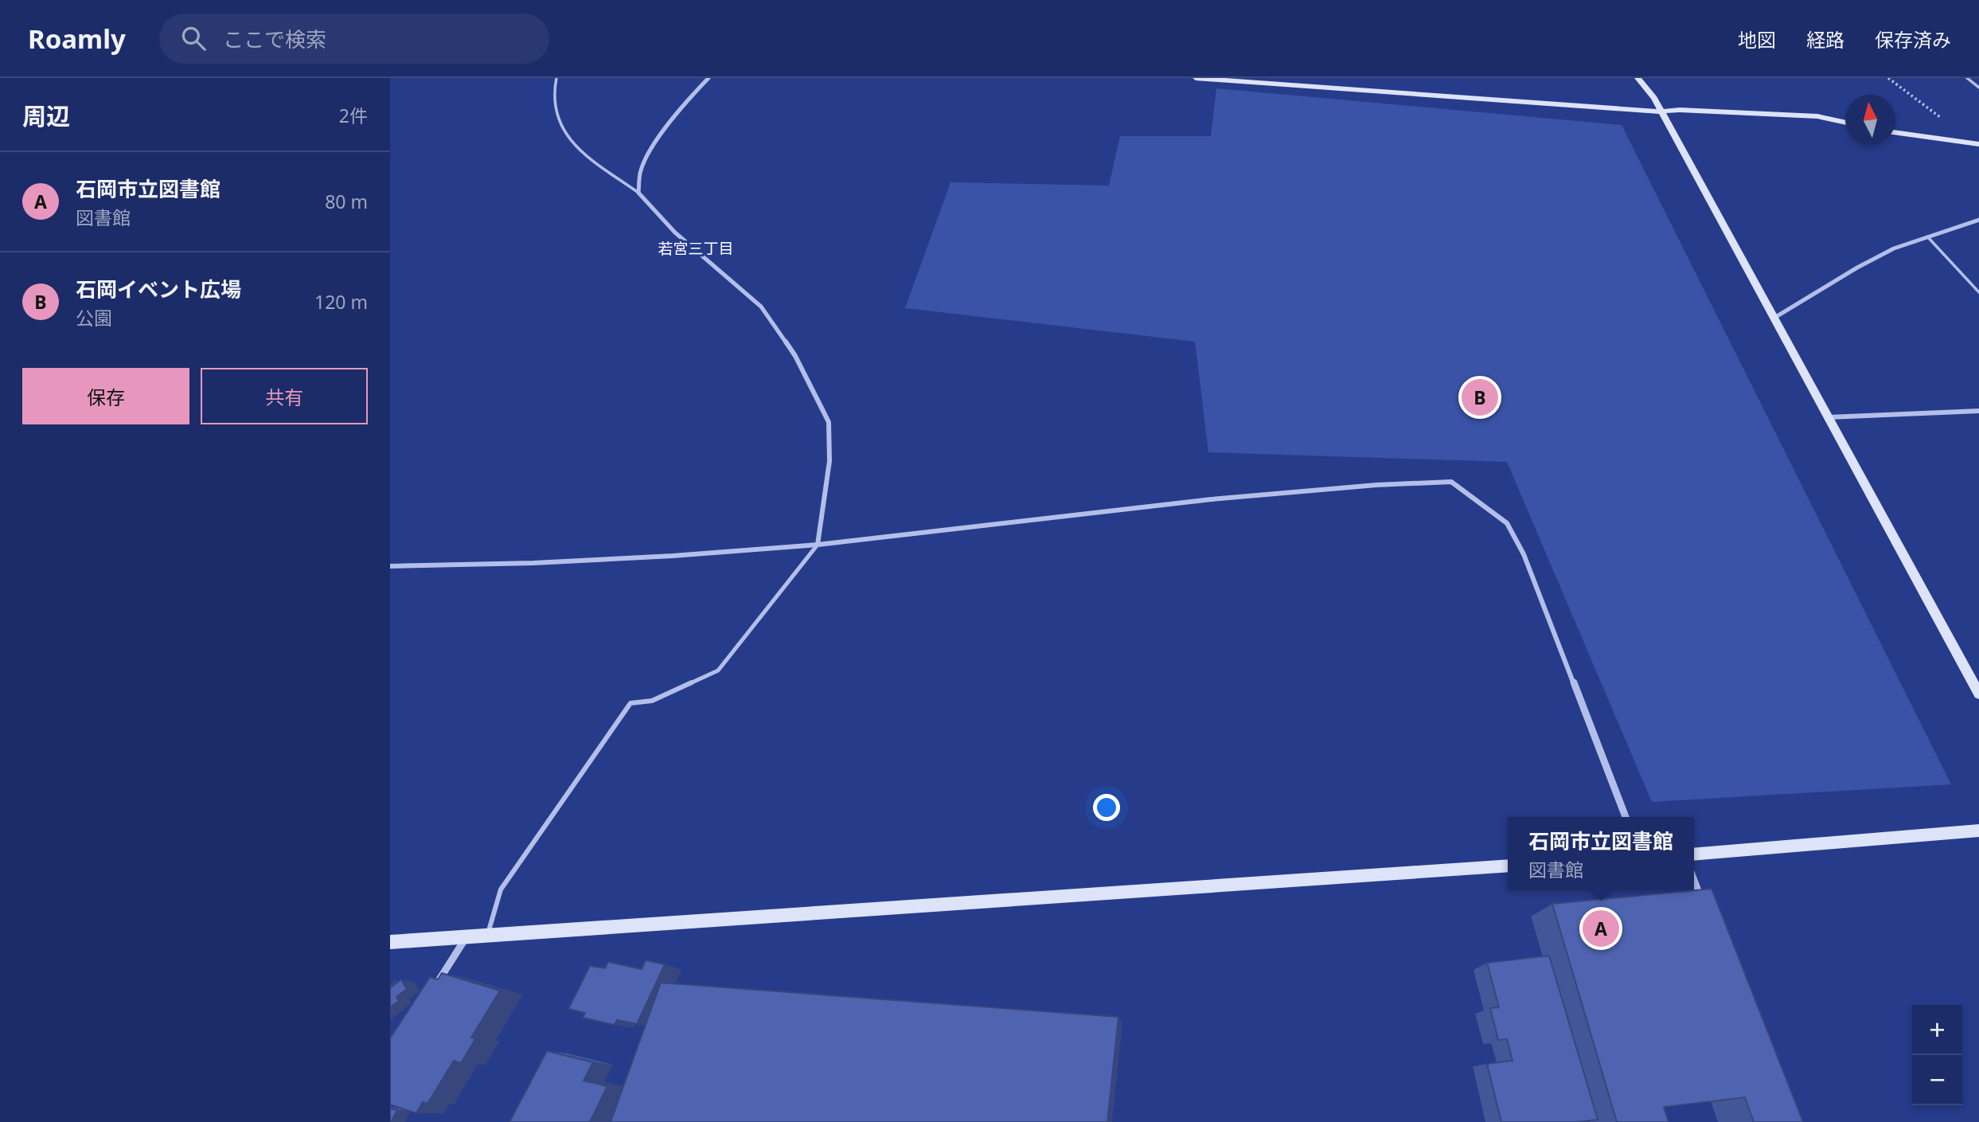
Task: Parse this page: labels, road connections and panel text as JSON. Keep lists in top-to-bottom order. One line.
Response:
{"districts":["若宮三丁目"],"north":"top","page":{"header":"Roamly","search":"ここで検索","nav":["地図","経路","保存済み"],"heading":["周辺","2件"],"list":[{"mark":"A","name":"石岡市立図書館","note":"図書館","value":"80 m"},{"mark":"B","name":"石岡イベント広場","note":"公園","value":"120 m"}],"buttons":["保存","共有"],"pins":["B","A"],"popup":["石岡市立図書館","図書館"],"map_buttons":["+","−"]}}
